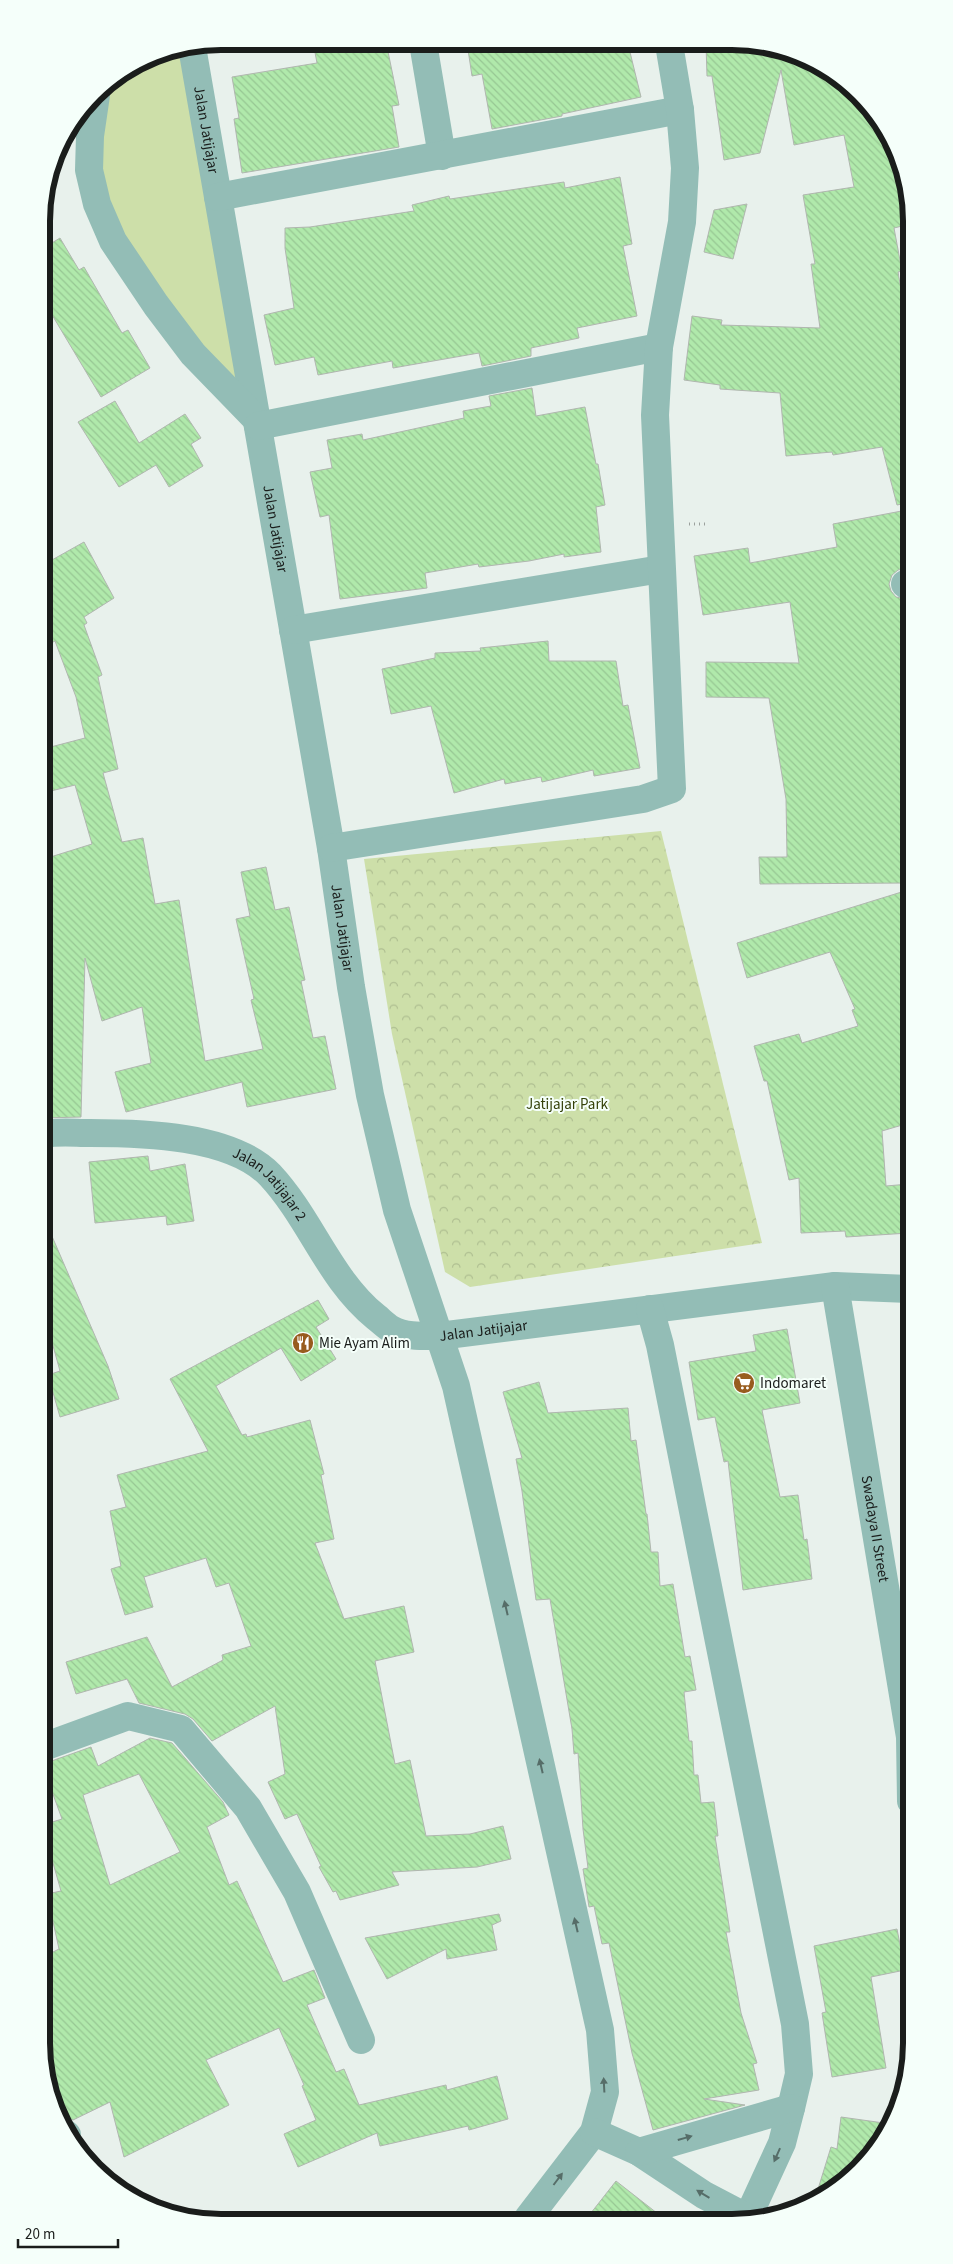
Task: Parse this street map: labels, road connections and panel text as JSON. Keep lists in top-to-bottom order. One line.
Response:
{"streets":{"street":["Jalan Jatijajar","Jalan Jatijajar 2","Swadaya II Street"]},"crossings":[["Jalan Jatijajar","Jalan Jatijajar 2"],["Jalan Jatijajar","Swadaya II Street"]],"parks":["Jatijajar Park"],"places":{"restaurant":["Mie Ayam Alim"],"supermarket":["Indomaret"]},"scale_bar":"20 m"}
